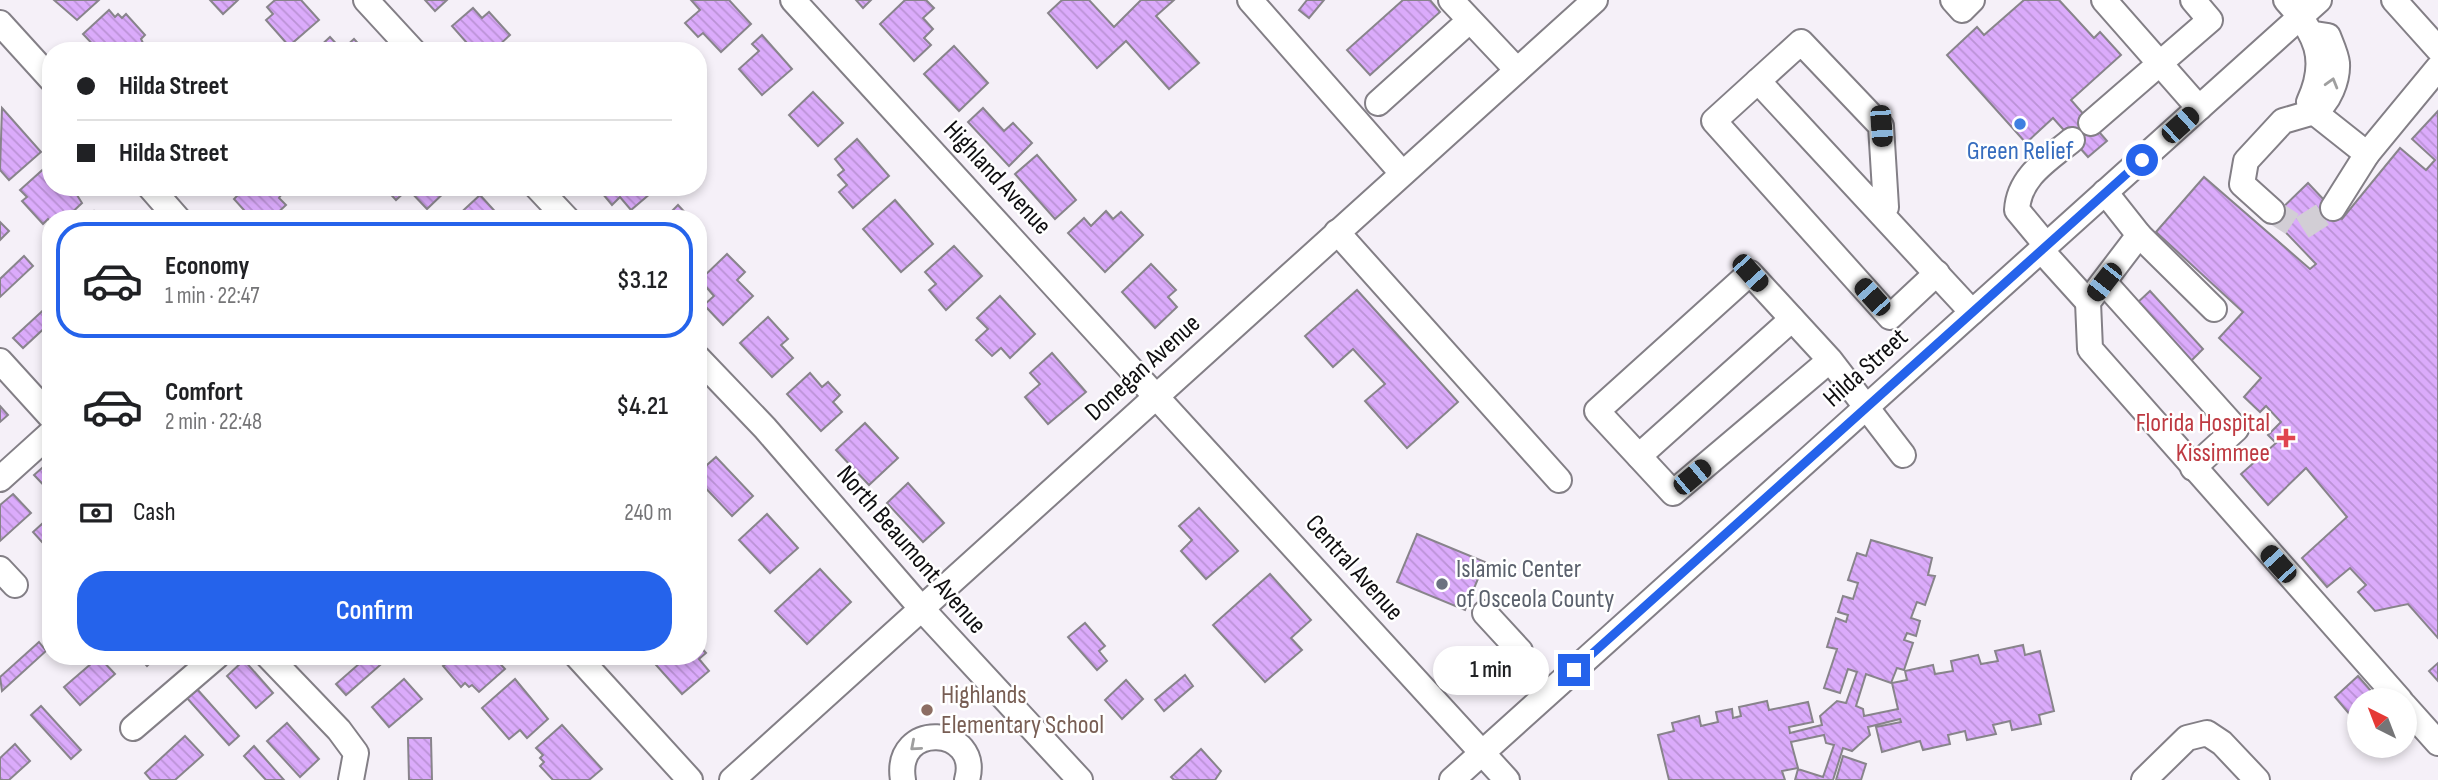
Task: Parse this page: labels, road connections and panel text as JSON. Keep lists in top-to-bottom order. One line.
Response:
{"streets":{"street":["Highland Avenue","Donegan Avenue","Hilda Street","North Beaumont Avenue","Central Avenue"]},"crossings":[["Highland Avenue","Donegan Avenue"],["Highland Avenue","Central Avenue"],["Donegan Avenue","North Beaumont Avenue"],["Donegan Avenue","Central Avenue"],["Hilda Street","Central Avenue"]],"places":{"other":["Green Relief","Islamic Center of Osceola County","Highlands Elementary School"],"health":["Florida Hospital Kissimmee"]},"north":"top left","page":{"banner":["Hilda Street","Hilda Street"],"list":[{"name":"Economy","note":"1 min · 22:47","value":"$3.12"},{"name":"Comfort","note":"2 min · 22:48","value":"$4.21"}],"pay":["Cash","240 m"],"buttons":"Confirm","bubble":"1 min"}}
